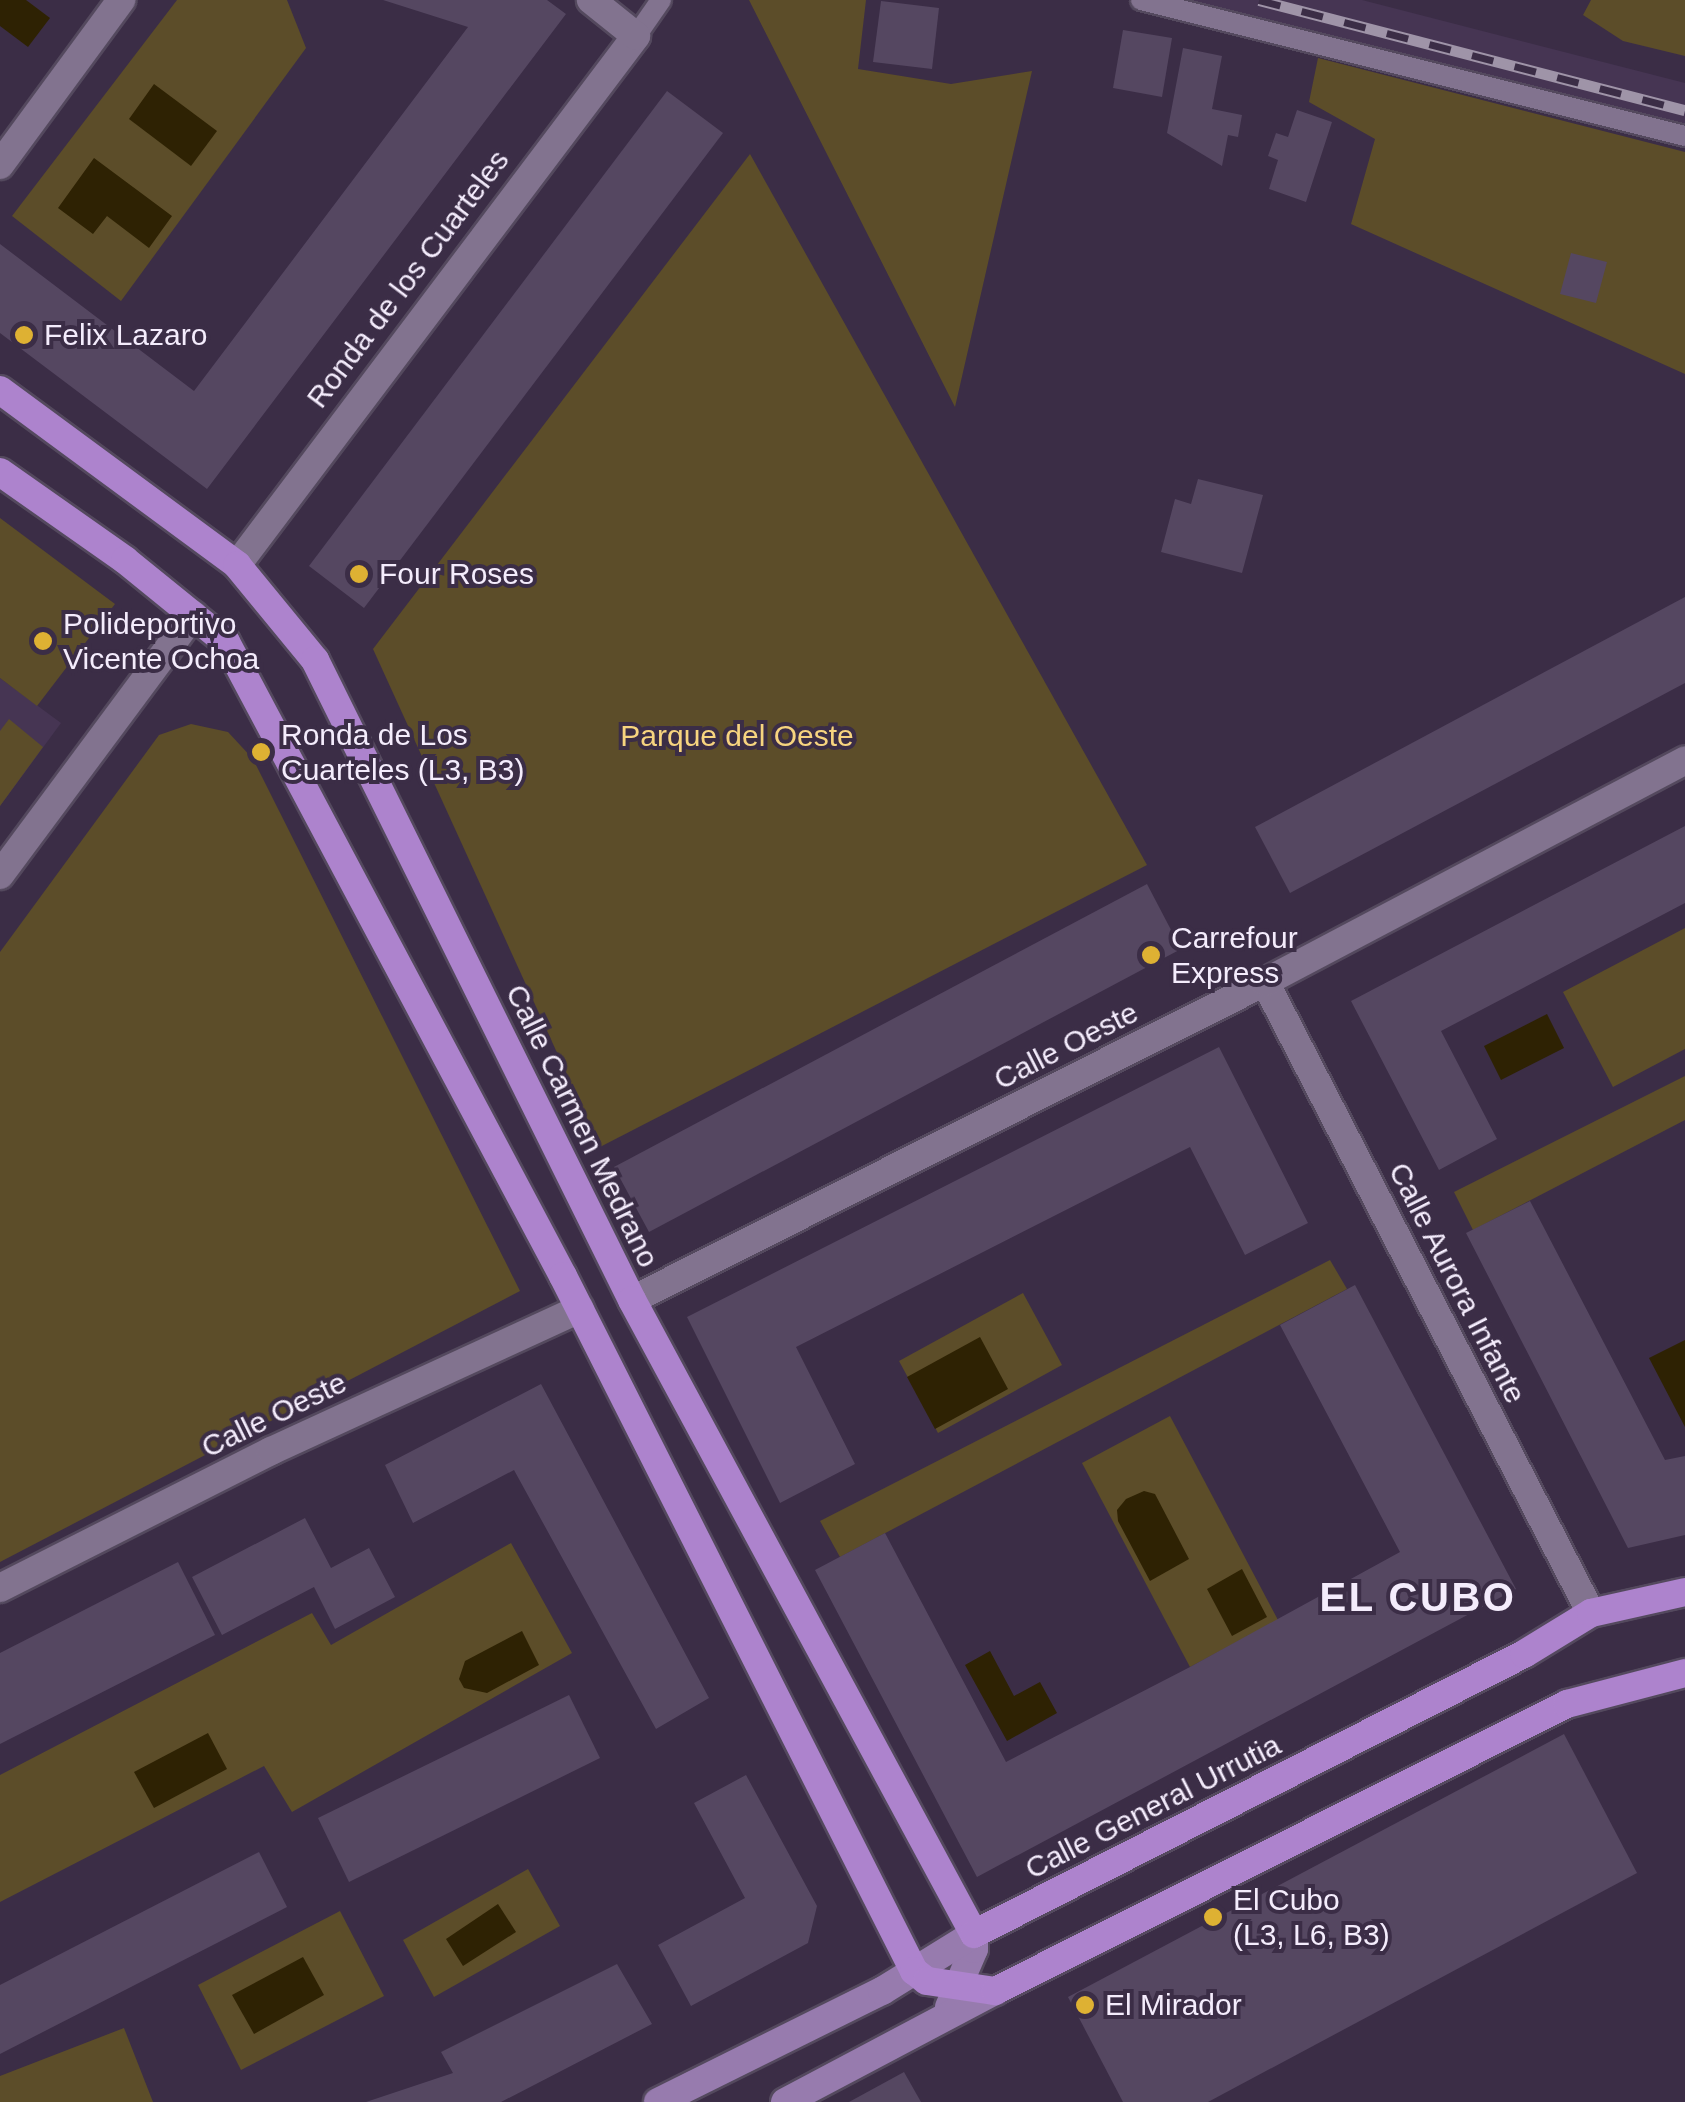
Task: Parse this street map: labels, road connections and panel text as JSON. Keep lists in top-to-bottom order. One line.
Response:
{"streets":{"main road":["Calle Carmen Medrano","Calle General Urrutia"],"street":["Ronda de los Cuarteles","Calle Oeste","Calle Aurora Infante"]},"crossings":[["Ronda de los Cuarteles","Calle Carmen Medrano"],["Calle Oeste","Calle Carmen Medrano"],["Calle Oeste","Calle Aurora Infante"],["Calle Carmen Medrano","Calle General Urrutia"],["Calle Aurora Infante","Calle General Urrutia"]],"districts":["EL CUBO"],"parks":["Parque del Oeste"],"places":["Felix Lazaro","Four Roses","Polideportivo Vicente Ochoa","Ronda de Los Cuarteles (L3, B3)","Carrefour Express","El Cubo (L3, L6, B3)","El Mirador"]}
